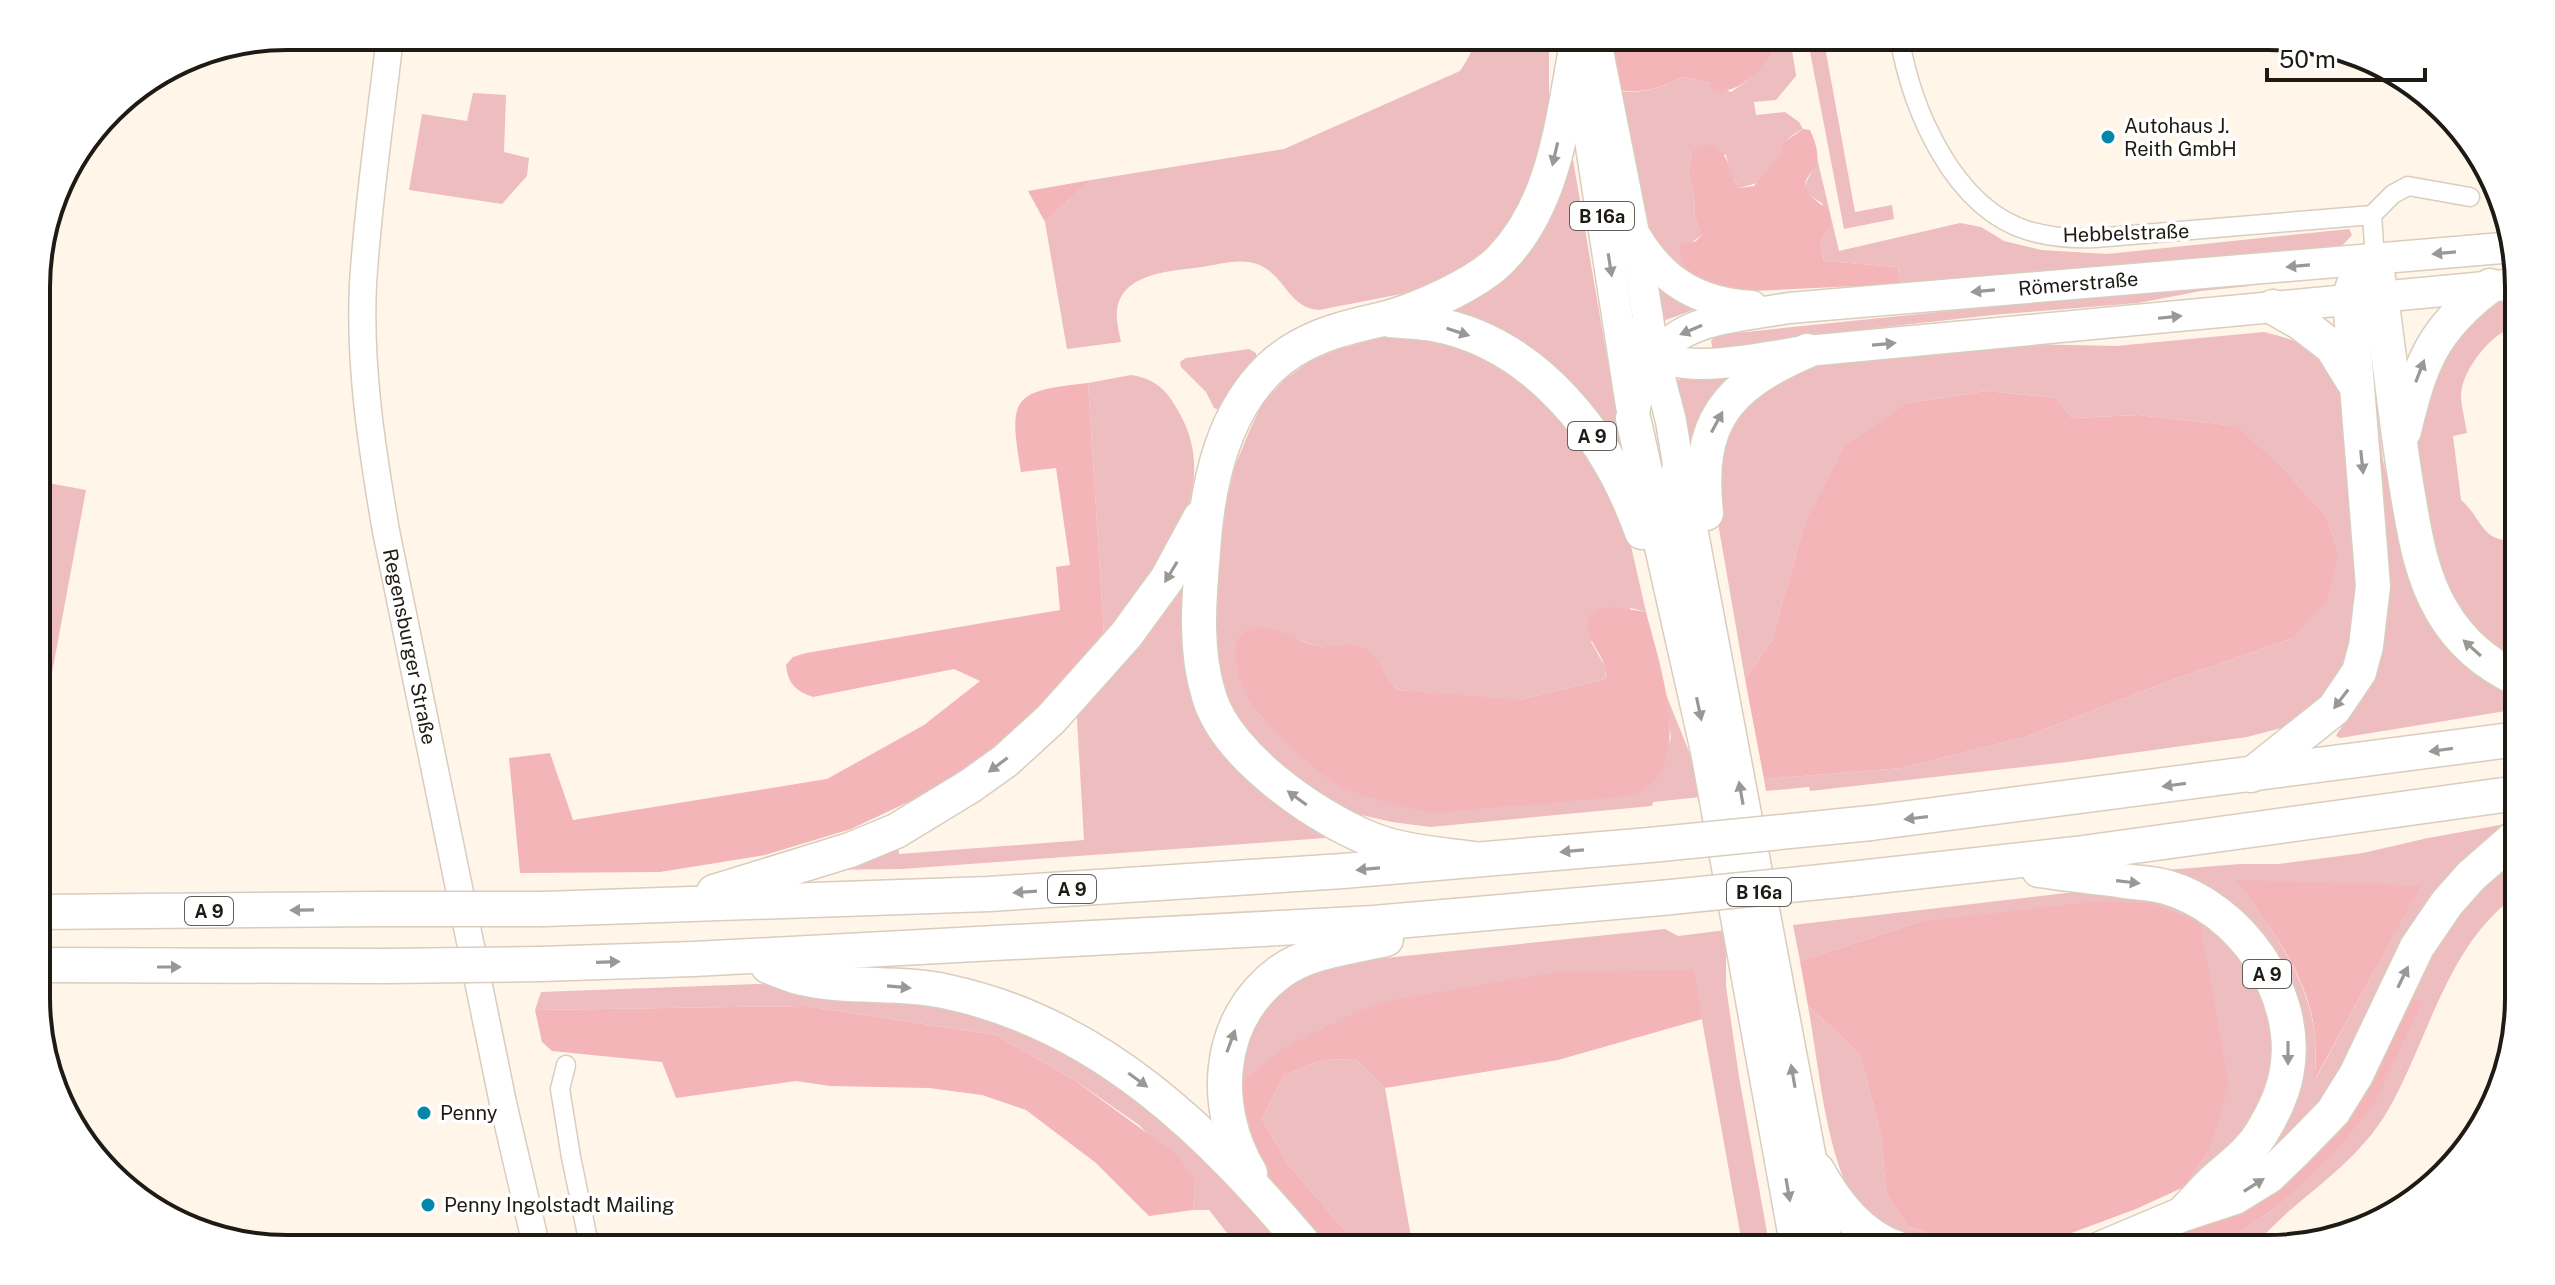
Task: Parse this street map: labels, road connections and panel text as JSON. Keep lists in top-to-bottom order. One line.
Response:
{"streets":{"highway":["B 16a","A 9"],"main road":["Römerstraße"],"street":["Hebbelstraße","Regensburger Straße"]},"crossings":[["B 16a","Römerstraße"],["B 16a","A 9"]],"places":["Autohaus J. Reith GmbH","Penny","Penny Ingolstadt Mailing"],"scale_bar":"50 m"}
